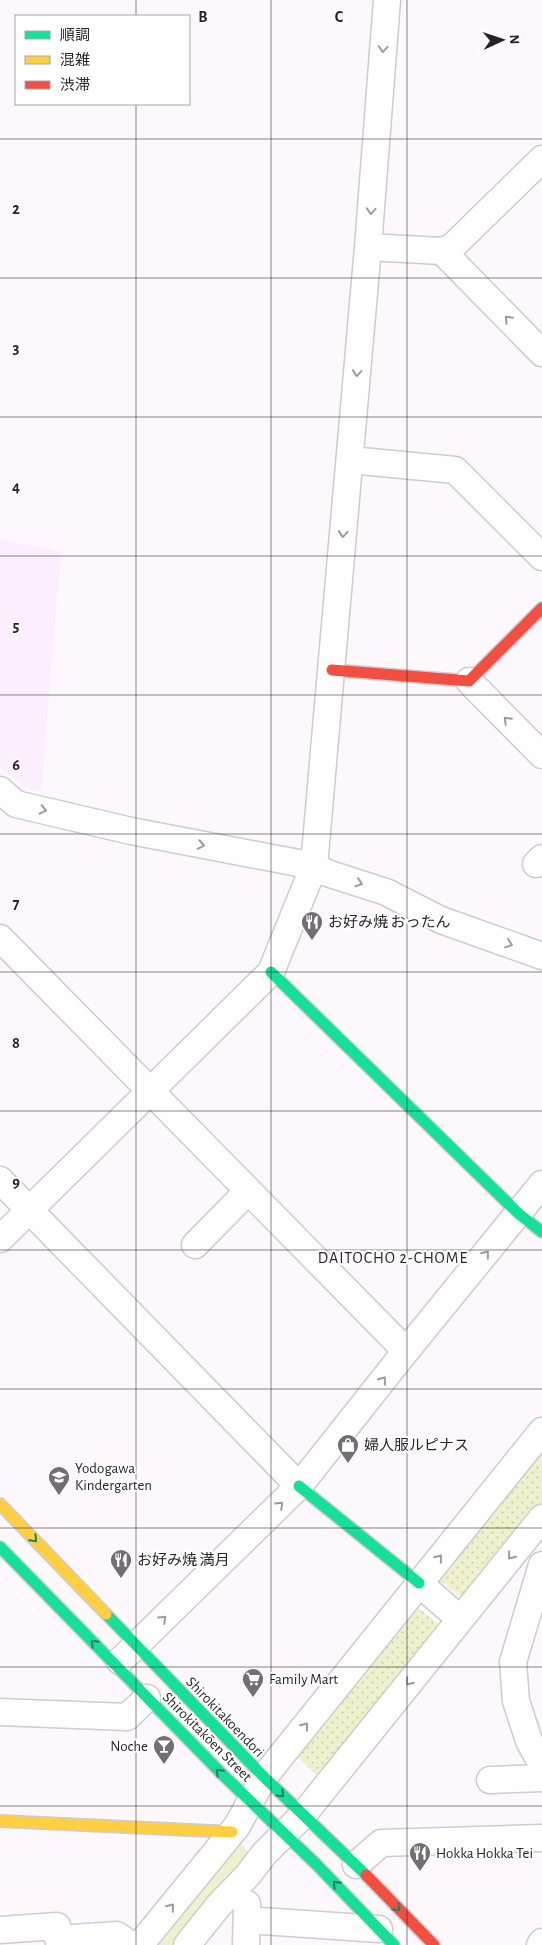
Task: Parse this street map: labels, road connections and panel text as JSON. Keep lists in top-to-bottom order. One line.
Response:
{"streets":{"main road":["Shirokitakoendori","Shirokitakōen Street"]},"one_way":["Shirokitakoendori","Shirokitakōen Street"],"districts":["DAITOCHO 2-CHOME"],"places":{"restaurant":["お好み焼 おったん","お好み焼 満月","Hokka Hokka Tei"],"shop":["婦人服ルピナス"],"school or university":["Yodogawa Kindergarten"],"supermarket":["Family Mart"],"bar":["Noche"]},"legend":["順調","混雑","渋滞"],"north":"right","grid":{"columns":["B","C"],"rows":["2","3","4","5","6","7","8","9"]}}
